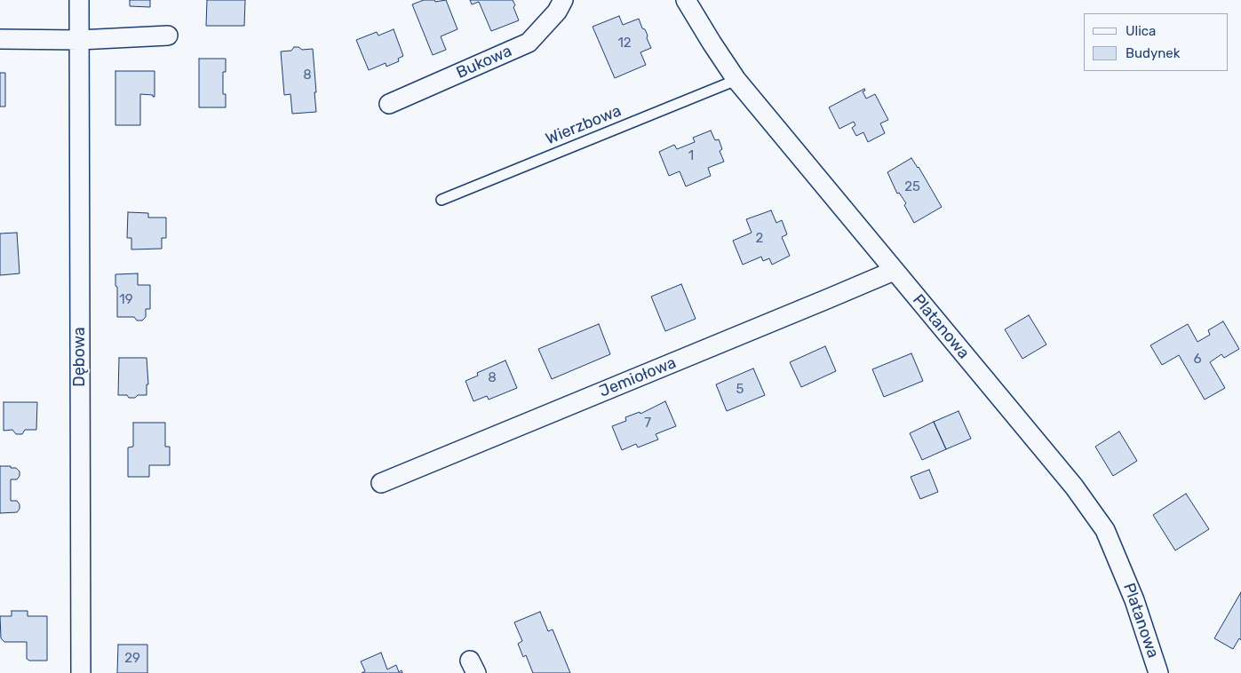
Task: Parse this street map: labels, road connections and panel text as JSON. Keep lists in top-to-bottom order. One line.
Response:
{"streets":{"street":["Bukowa","Platanowa","Dębowa","Jemiołowa"],"lane":["Wierzbowa"]},"crossings":[["Wierzbowa","Platanowa"],["Platanowa","Jemiołowa"]],"house_numbers":["12","8","1","25","2","19","6","8","5","7","29"],"legend":["Ulica","Budynek"]}
